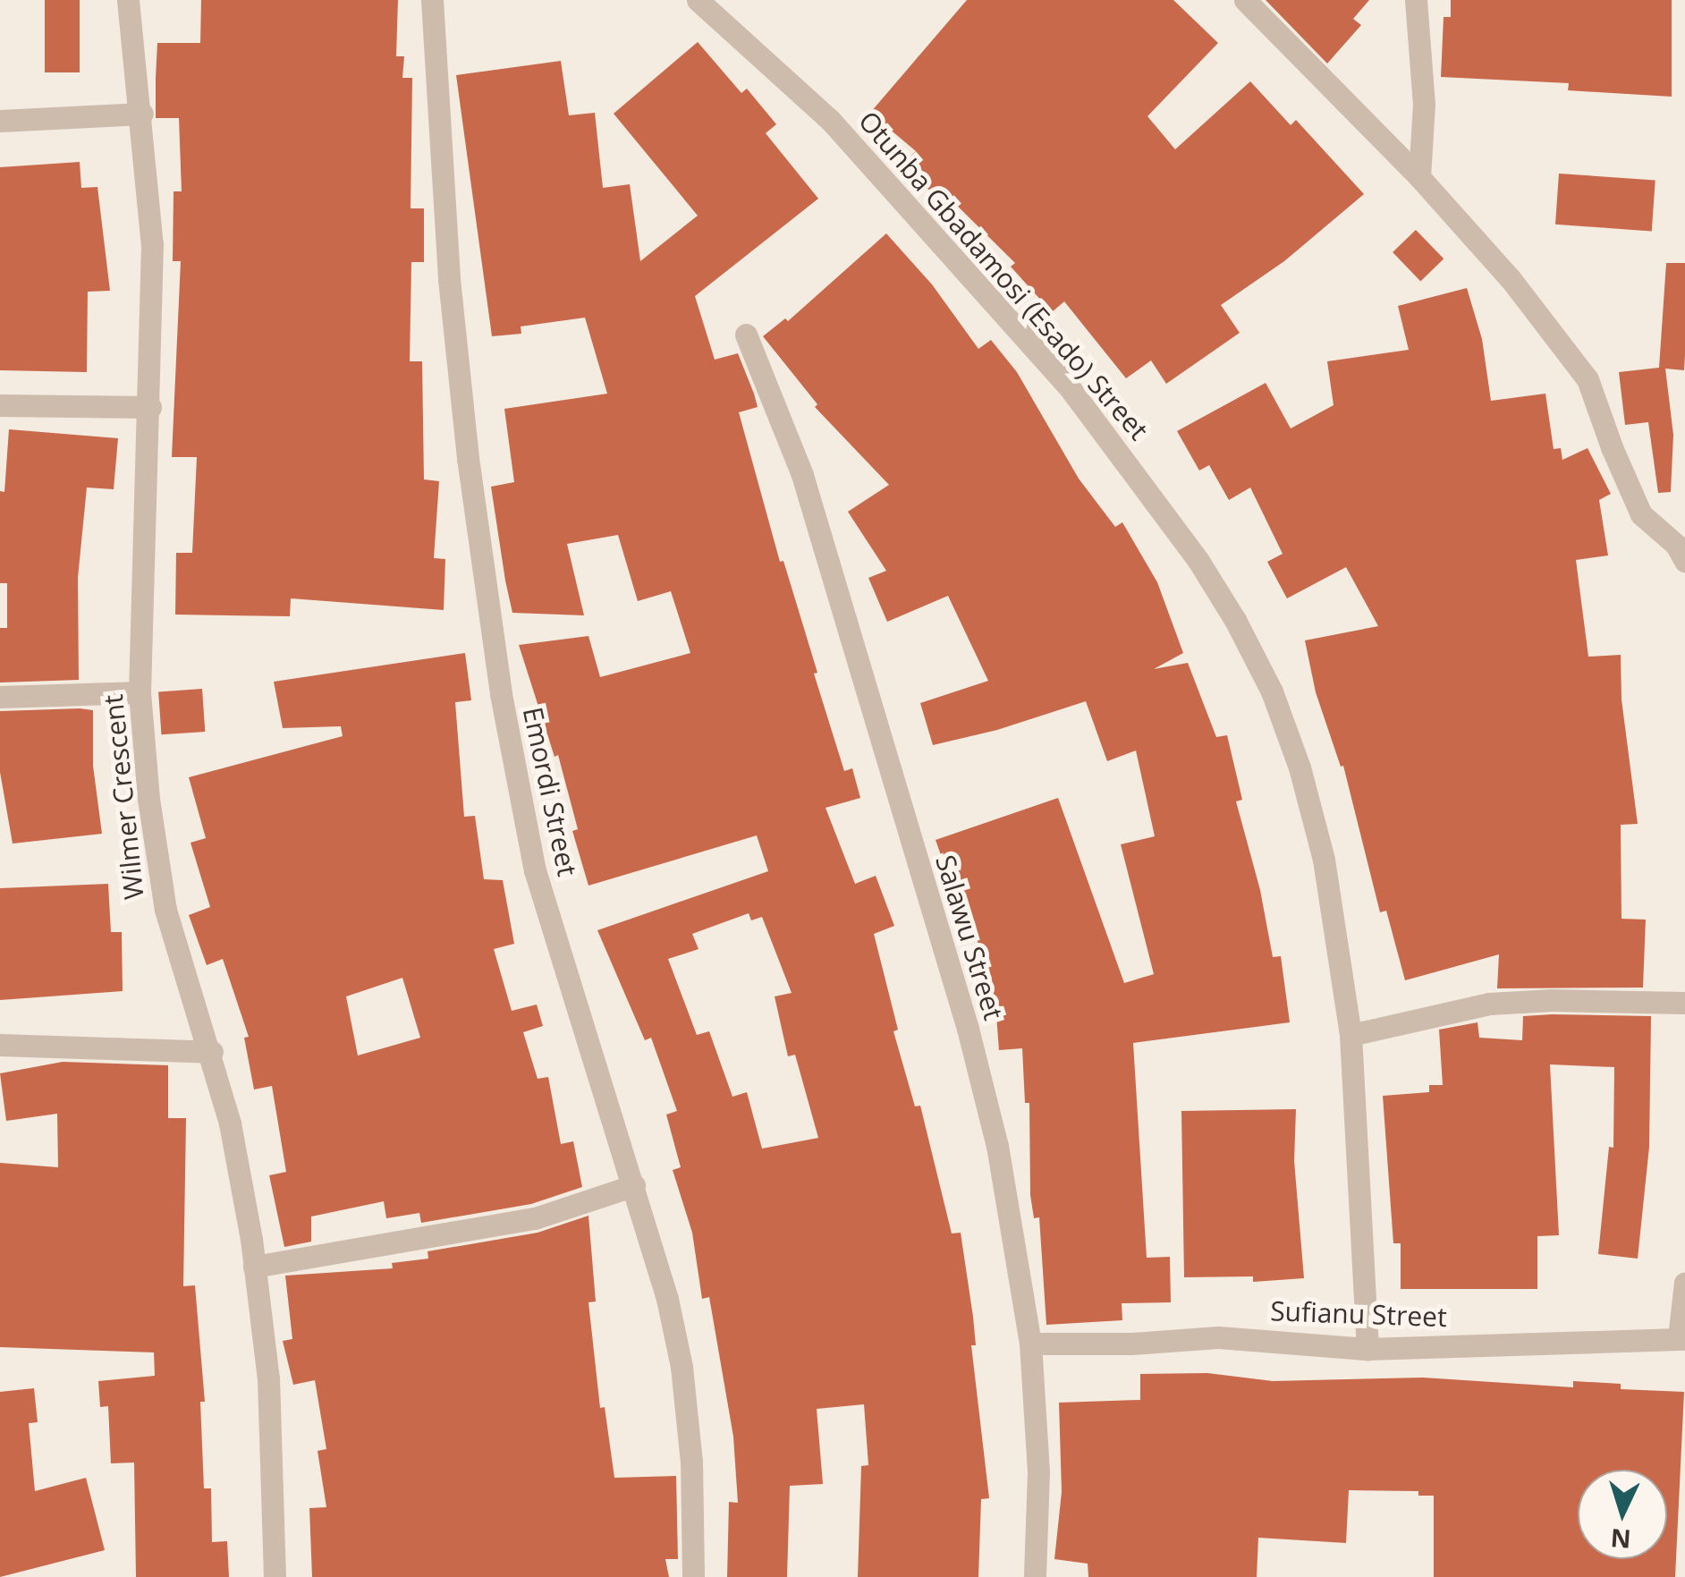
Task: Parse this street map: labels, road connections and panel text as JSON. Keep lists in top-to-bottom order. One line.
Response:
{"streets":{"street":["Otunba Gbadamosi (Esado) Street","Emordi Street","Wilmer Crescent","Salawu Street","Sufianu Street"]},"crossings":[["Otunba Gbadamosi (Esado) Street","Sufianu Street"],["Salawu Street","Sufianu Street"]],"north":"bottom"}
